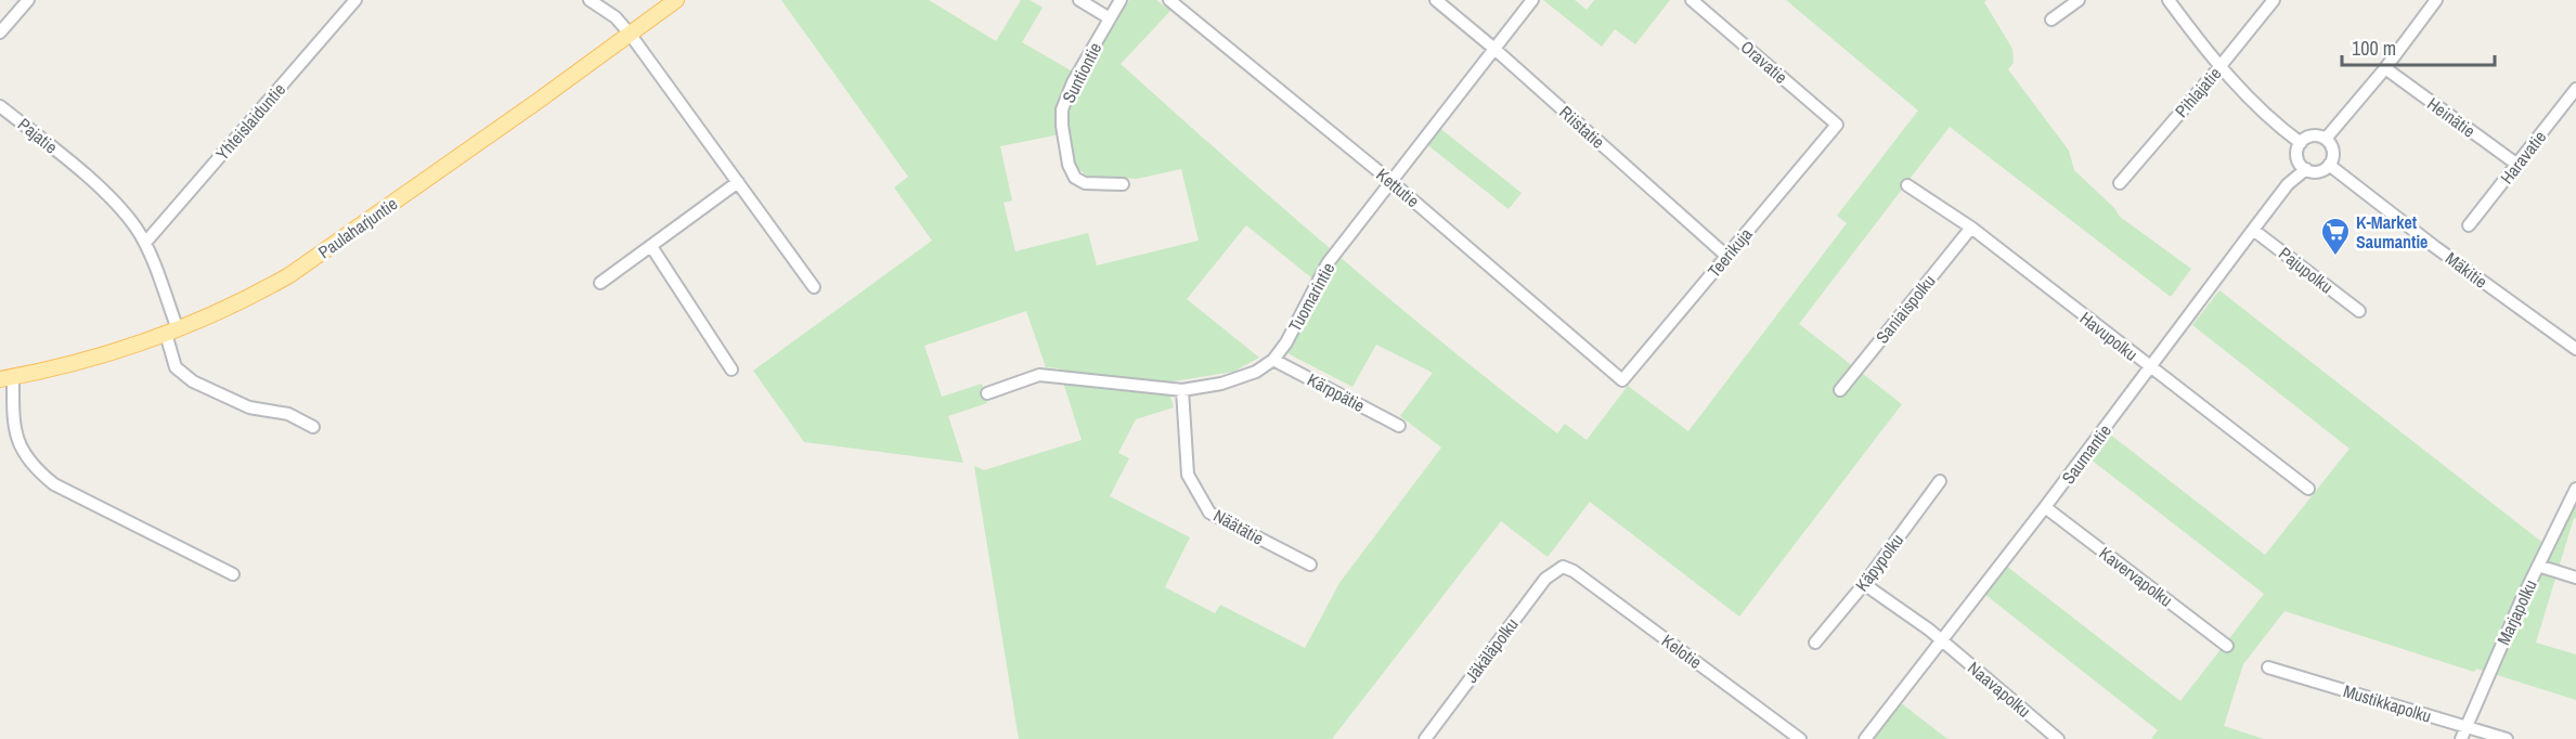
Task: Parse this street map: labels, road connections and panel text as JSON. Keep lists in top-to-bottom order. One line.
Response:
{"streets":{"main road":["Paulaharjuntie"],"street":["Oravatie","Suntiontie","Pihlajatie","Heinätie","Yhteislaiduntie","Riistatie","Pajatie","Haravatie","Kettutie","Teerikuja","Pajupolku","Mäkitie","Tuomarintie","Saniaispolku","Havupolku","Kärppätie","Saumantie","Näätätie","Käpypolku","Kavervapolku","Marjapolku","Jäkäläpolku","Kelotie","Naavapolku","Mustikkapolku"]},"crossings":[["Oravatie","Teerikuja"],["Heinätie","Haravatie"],["Yhteislaiduntie","Pajatie"],["Riistatie","Teerikuja"],["Riistatie","Tuomarintie"],["Pajatie","Paulaharjuntie"],["Kettutie","Teerikuja"],["Kettutie","Tuomarintie"],["Pajupolku","Saumantie"],["Mäkitie","Saumantie"],["Tuomarintie","Kärppätie"],["Tuomarintie","Näätätie"],["Saniaispolku","Havupolku"],["Havupolku","Saumantie"],["Saumantie","Kavervapolku"],["Saumantie","Naavapolku"],["Käpypolku","Naavapolku"],["Marjapolku","Mustikkapolku"],["Jäkäläpolku","Kelotie"]],"places":{"supermarket":["K-Market Saumantie"]},"scale_bar":"100 m"}
